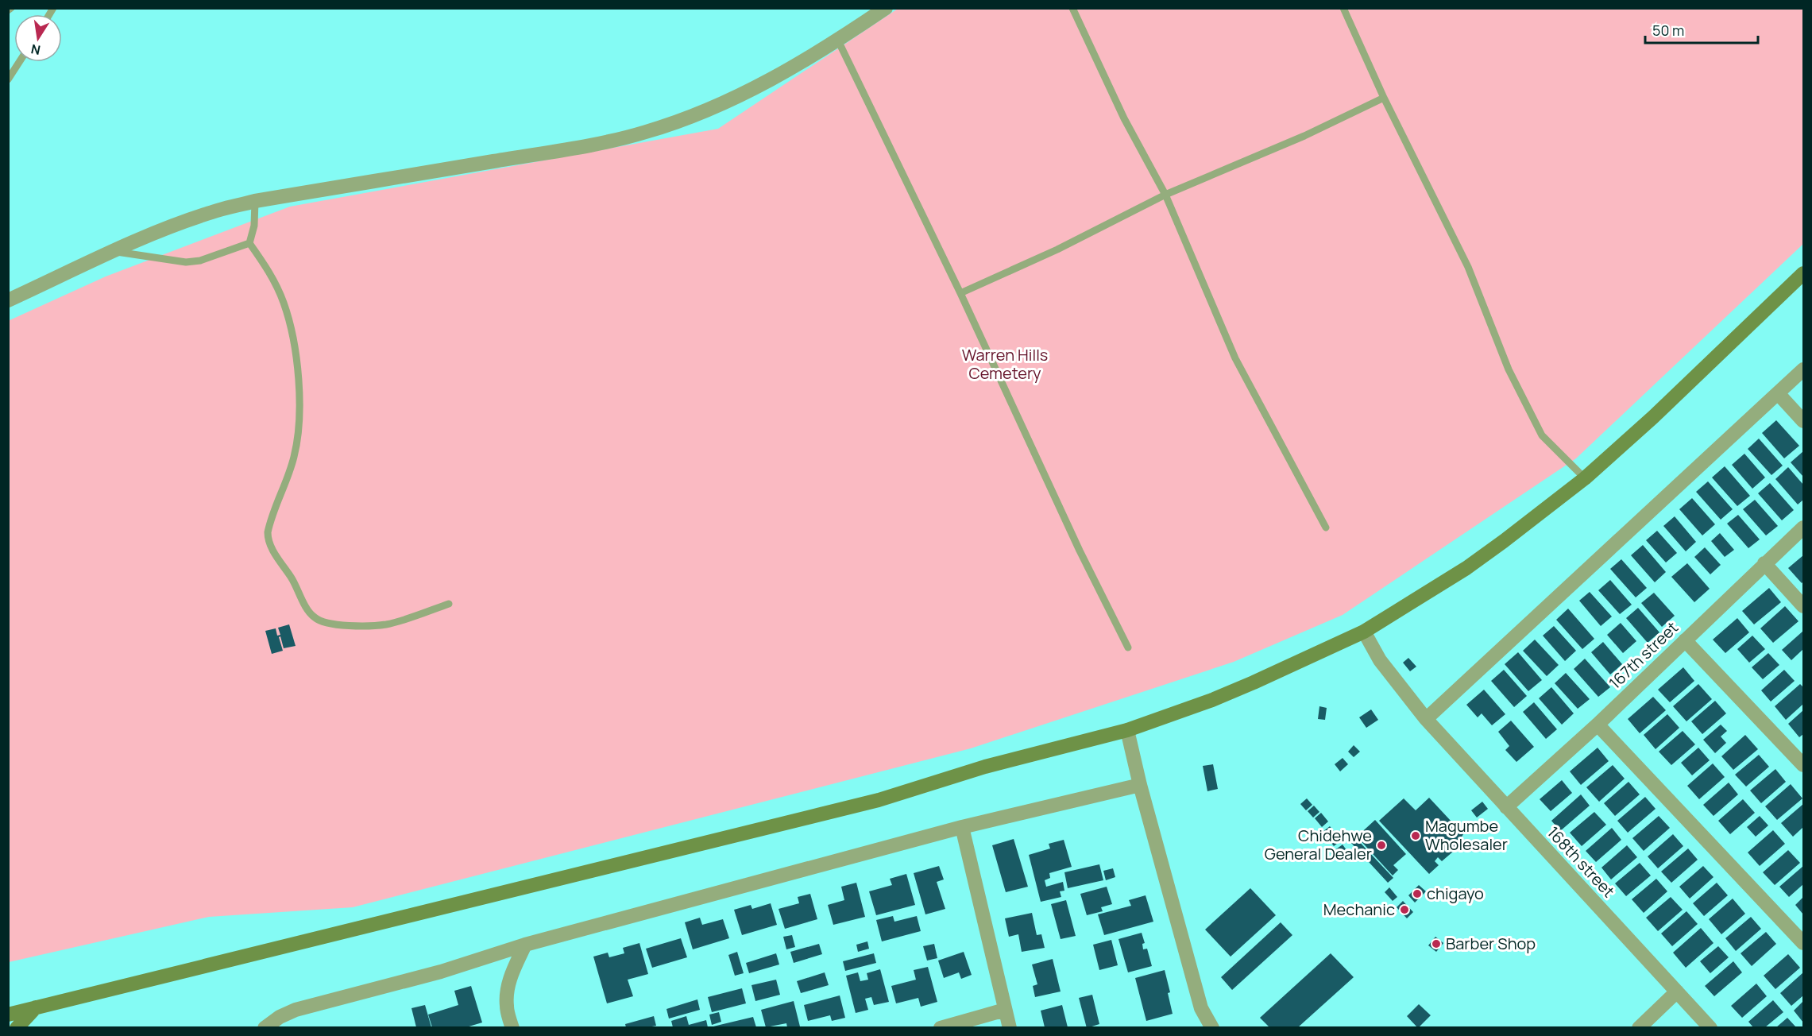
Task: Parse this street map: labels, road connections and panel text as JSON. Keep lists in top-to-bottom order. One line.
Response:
{"streets":{"street":["167th street","168th street"]},"crossings":[["167th street","168th street"]],"parks":["Warren Hills Cemetery"],"places":["Magumbe Wholesaler","Chidehwe General Dealer","chigayo","Mechanic","Barber Shop"],"scale_bar":"50 m","north":"bottom"}
